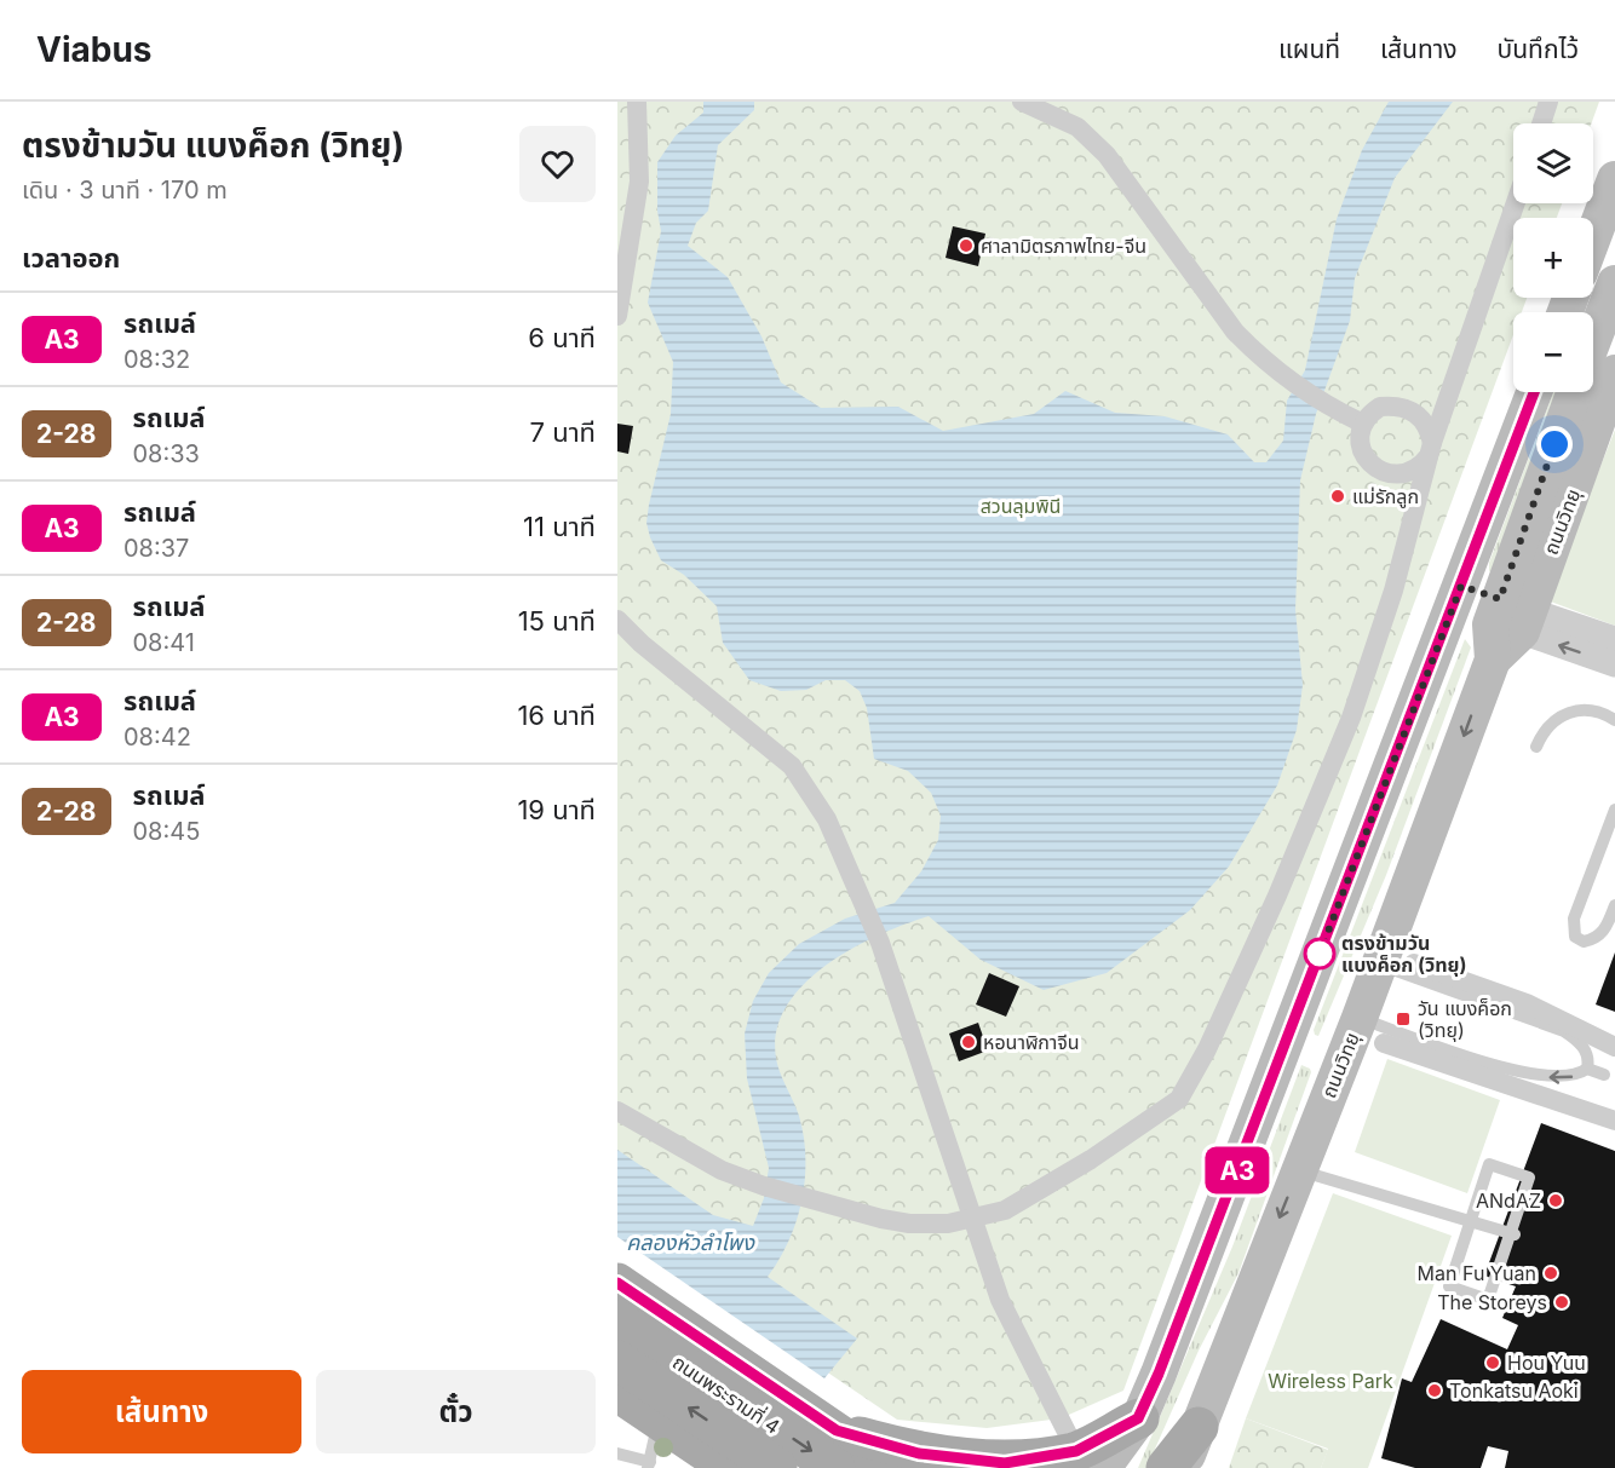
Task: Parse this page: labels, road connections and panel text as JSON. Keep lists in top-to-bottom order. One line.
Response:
{"streets":{"main road":["ถนนวิทยุ","ถนนพระรามที่ 4"]},"water":["คลองหัวลำโพง"],"parks":["สวนลุมพินี","Wireless Park"],"places":{"other":["ศาลามิตรภาพไทย-จีน","แม่รักลูก","ตรงข้ามวัน แบงค็อก (วิทยุ)","หอนาฬิกาจีน","ANdAZ","Man Fu Yuan","The Storeys","Hou Yuu","Tonkatsu Aoki"],"transit":["วัน แบงค็อก (วิทยุ)"]},"lines":["bus line A3"],"page":{"header":"Viabus","nav":["แผนที่","เส้นทาง","บันทึกไว้"],"heading":[["ตรงข้ามวัน แบงค็อก (วิทยุ)","เดิน · 3 นาที · 170 m"],"เวลาออก"],"on_map":"A3","map_buttons":["+","−"],"list":[{"mark":"A3","name":"รถเมล์","note":"08:32","value":"6 นาที"},{"mark":"2-28","name":"รถเมล์","note":"08:33","value":"7 นาที"},{"mark":"A3","name":"รถเมล์","note":"08:37","value":"11 นาที"},{"mark":"2-28","name":"รถเมล์","note":"08:41","value":"15 นาที"},{"mark":"A3","name":"รถเมล์","note":"08:42","value":"16 นาที"},{"mark":"2-28","name":"รถเมล์","note":"08:45","value":"19 นาที"}],"buttons":["เส้นทาง","ตั๋ว"]}}
